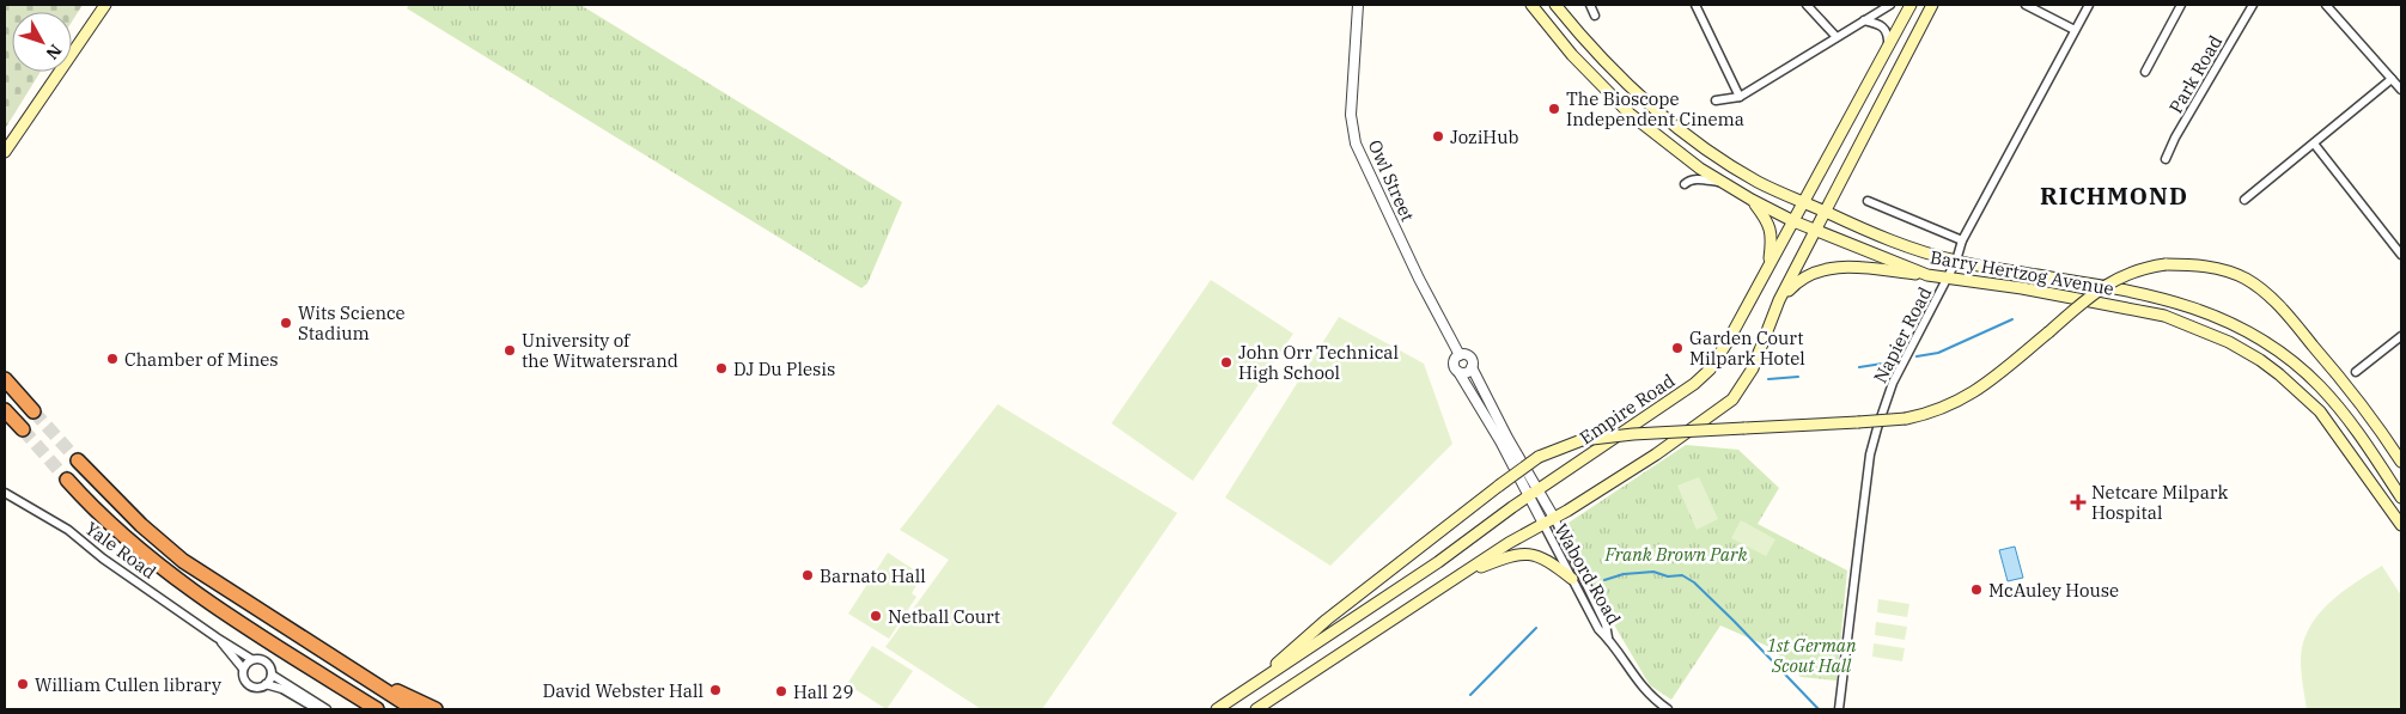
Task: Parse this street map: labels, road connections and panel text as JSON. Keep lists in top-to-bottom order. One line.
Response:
{"streets":{"main road":["Barry Hertzog Avenue","Empire Road"],"street":["Park Road","Owl Street","Napier Road","Yale Road","Wabord Road"]},"crossings":[["Barry Hertzog Avenue","Napier Road"],["Barry Hertzog Avenue","Empire Road"]],"districts":["RICHMOND"],"parks":["Frank Brown Park","1st German Scout Hall"],"places":{"other":["The Bioscope Independent Cinema","JoziHub","Wits Science Stadium","Garden Court Milpark Hotel","University of the Witwatersrand","Chamber of Mines","John Orr Technical High School","DJ Du Plesis","Barnato Hall","McAuley House","Netball Court","William Cullen library","David Webster Hall","Hall 29"],"health":["Netcare Milpark Hospital"]},"north":"bottom right"}
